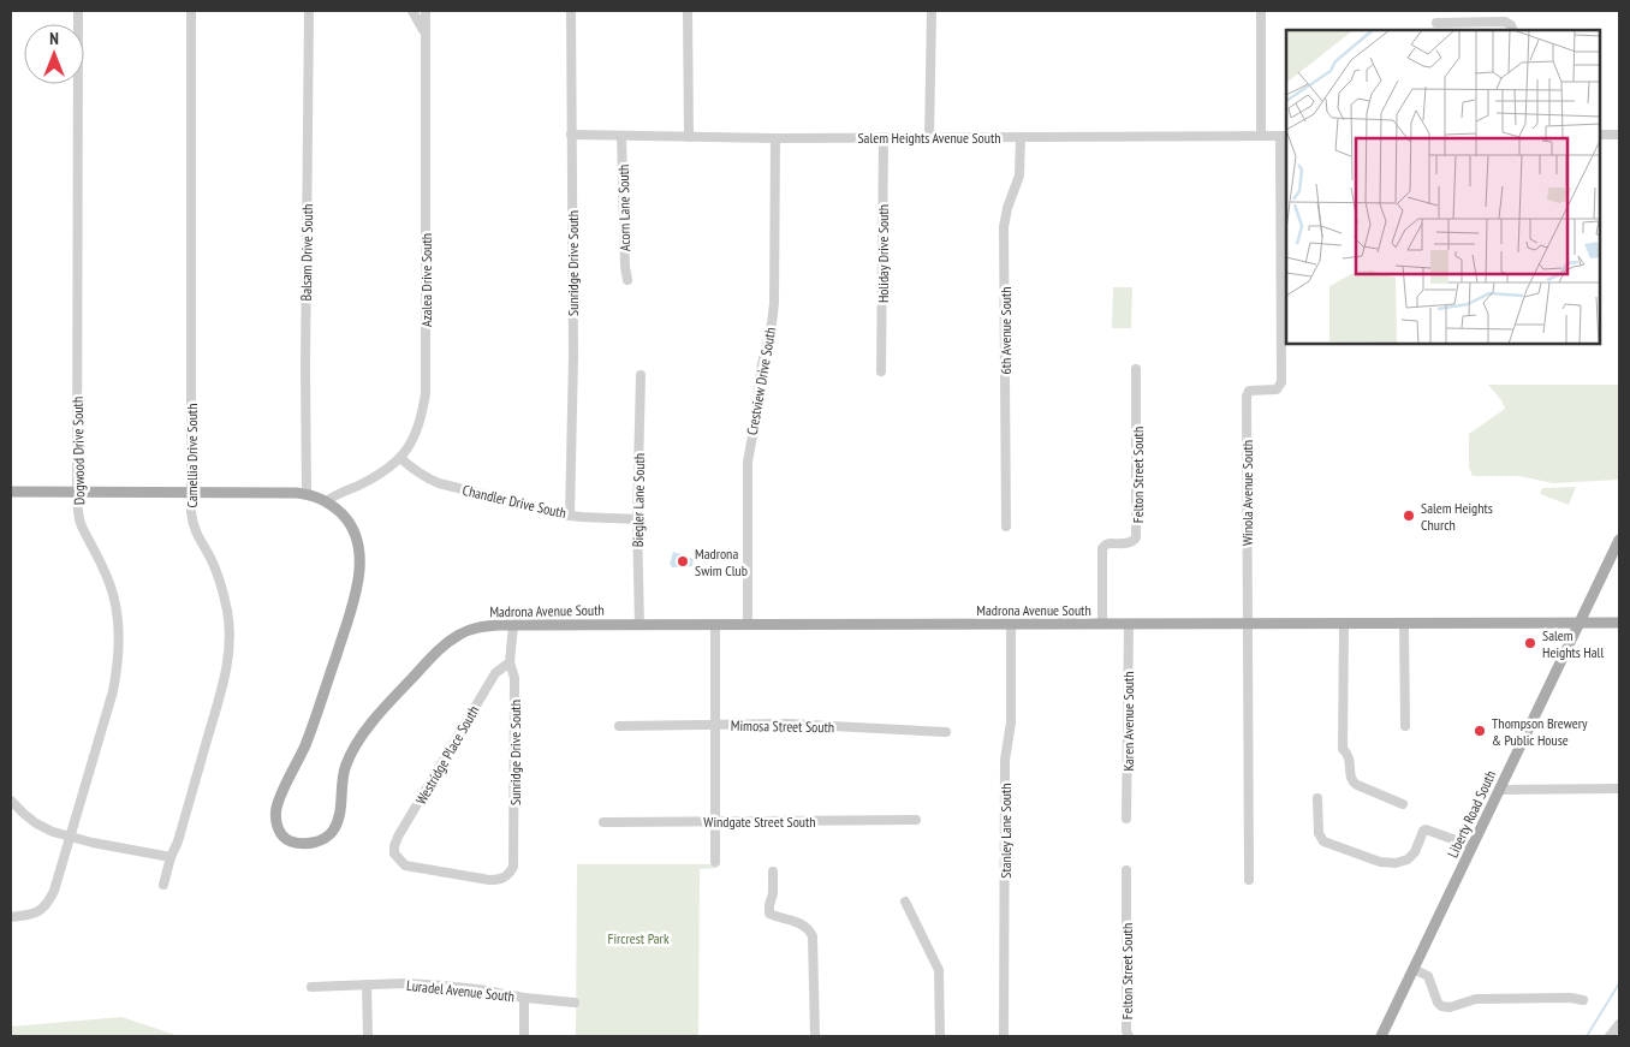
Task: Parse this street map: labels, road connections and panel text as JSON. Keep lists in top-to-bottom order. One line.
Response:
{"streets":{"main road":["Madrona Avenue South","Liberty Road South"],"street":["Salem Heights Avenue South","Acorn Lane South","Balsam Drive South","Holiday Drive South","Sunridge Drive South","Azalea Drive South","6th Avenue South","Crestview Drive South","Dogwood Drive South","Camellia Drive South","Felton Street South","Winola Avenue South","Biegler Lane South","Chandler Drive South","Karen Avenue South","Mimosa Street South","Westridge Place South","Windgate Street South","Stanley Lane South","Luradel Avenue South"]},"crossings":[["Salem Heights Avenue South","Acorn Lane South"],["Salem Heights Avenue South","Holiday Drive South"],["Salem Heights Avenue South","Sunridge Drive South"],["Salem Heights Avenue South","6th Avenue South"],["Salem Heights Avenue South","Crestview Drive South"],["Salem Heights Avenue South","Winola Avenue South"],["Balsam Drive South","Madrona Avenue South"],["Sunridge Drive South","Chandler Drive South"],["Sunridge Drive South","Madrona Avenue South"],["Sunridge Drive South","Westridge Place South"],["Azalea Drive South","Chandler Drive South"],["Azalea Drive South","Madrona Avenue South"],["Crestview Drive South","Madrona Avenue South"],["Dogwood Drive South","Madrona Avenue South"],["Camellia Drive South","Madrona Avenue South"],["Felton Street South","Madrona Avenue South"],["Winola Avenue South","Madrona Avenue South"],["Biegler Lane South","Chandler Drive South"],["Biegler Lane South","Madrona Avenue South"],["Madrona Avenue South","Karen Avenue South"],["Madrona Avenue South","Liberty Road South"],["Madrona Avenue South","Stanley Lane South"]],"parks":["Fircrest Park"],"places":["Salem Heights Church","Madrona Swim Club","Salem Heights Hall","Thompson Brewery & Public House"],"north":"top"}
